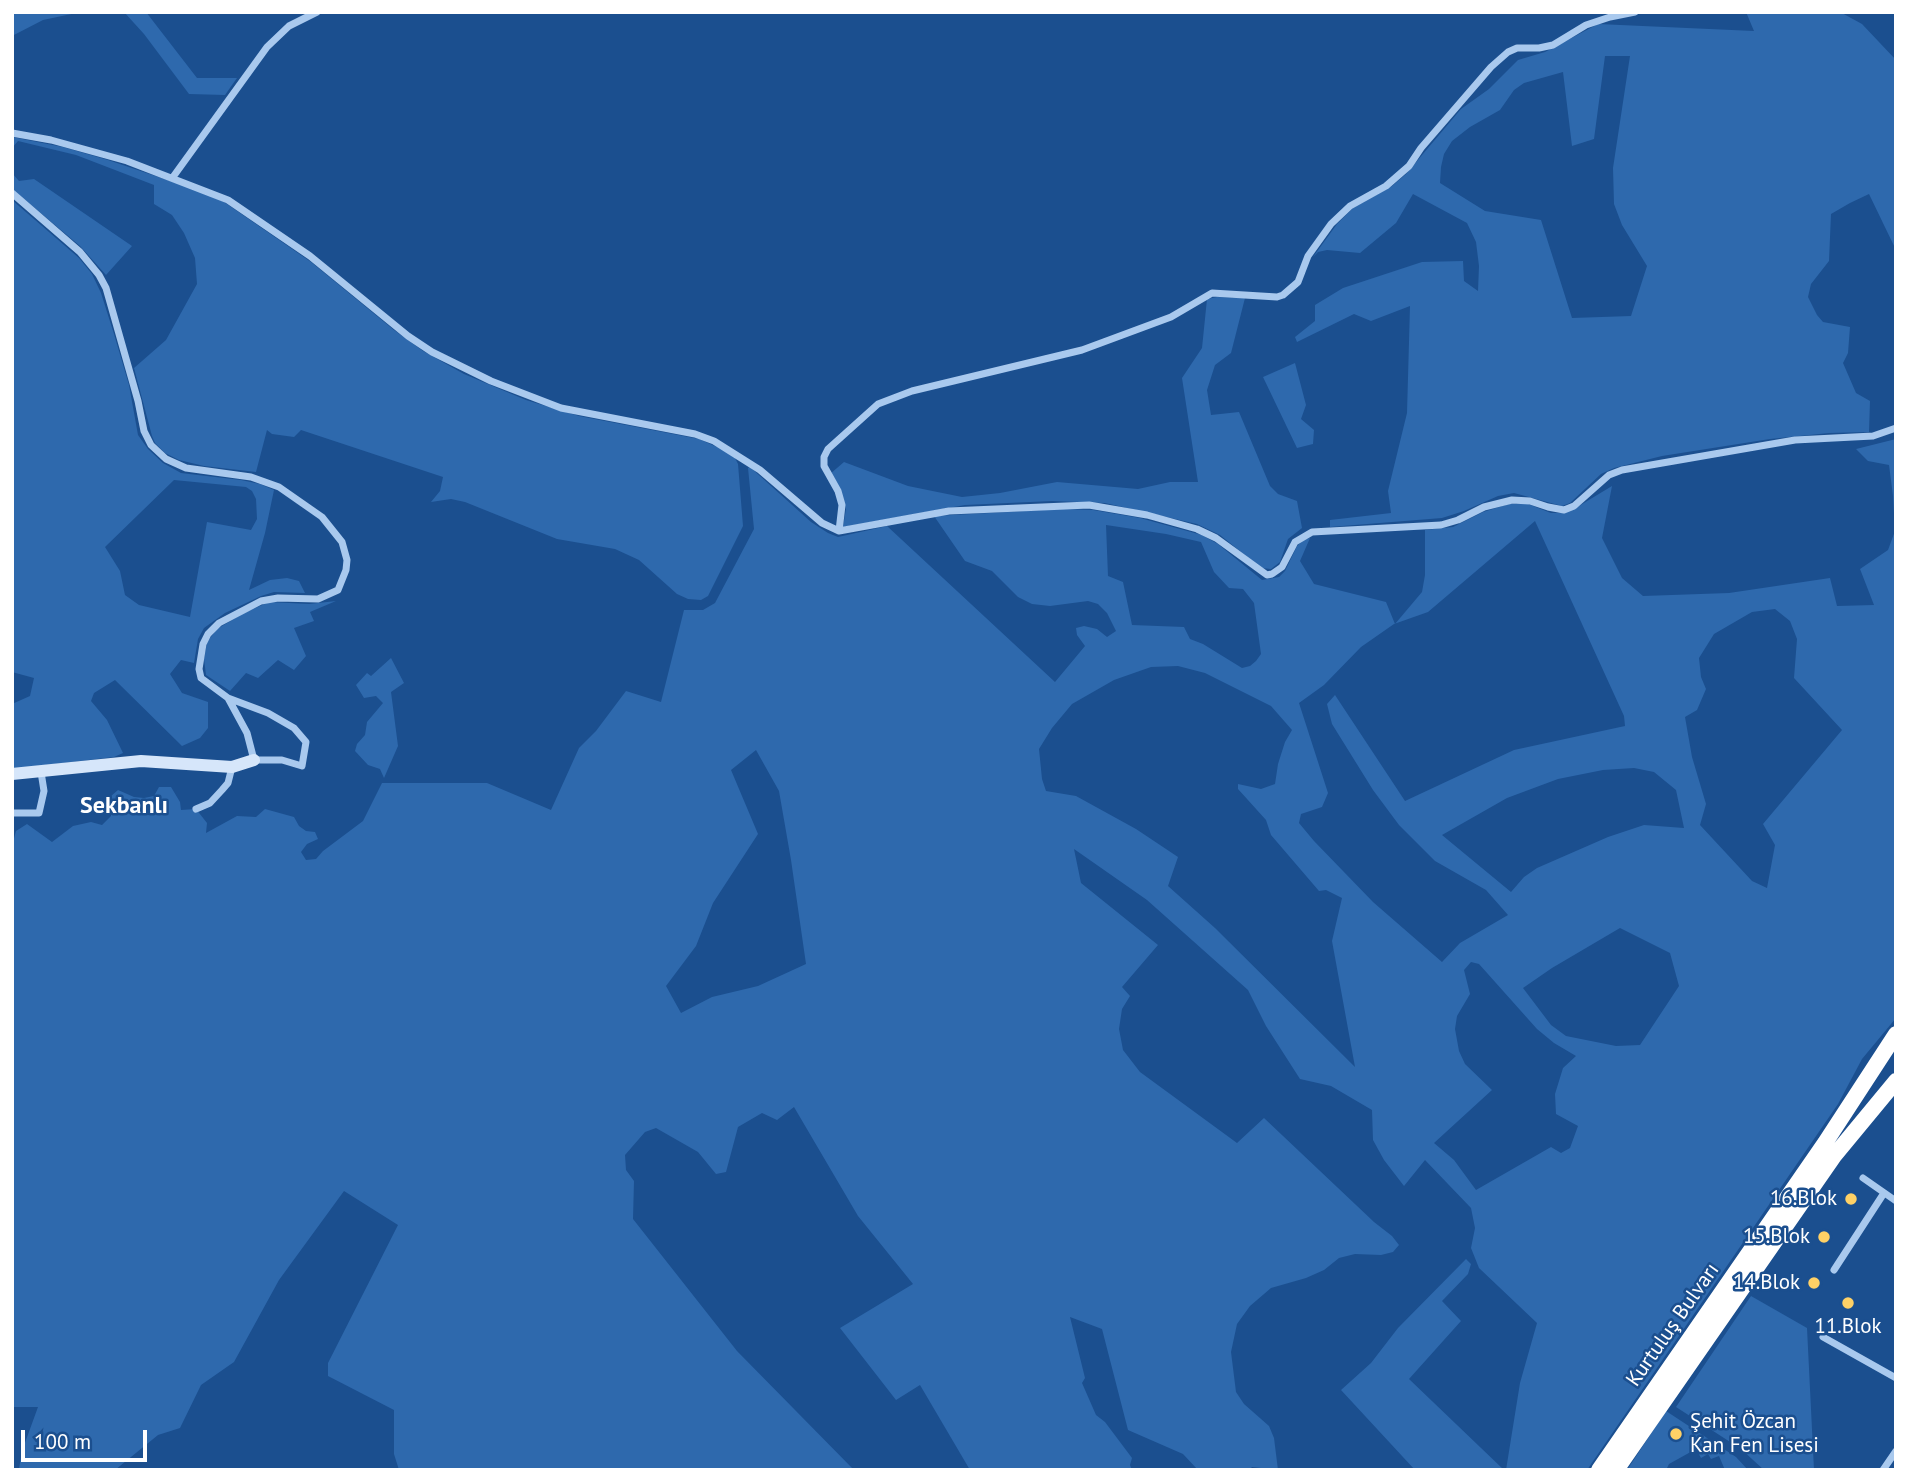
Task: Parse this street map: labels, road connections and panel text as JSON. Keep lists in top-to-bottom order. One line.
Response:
{"streets":{"highway":["Kurtuluş Bulvarı"]},"districts":["Sekbanlı"],"places":["16.Blok","15.Blok","14.Blok","11.Blok","Şehit Özcan Kan Fen Lisesi"],"scale_bar":"100 m"}
